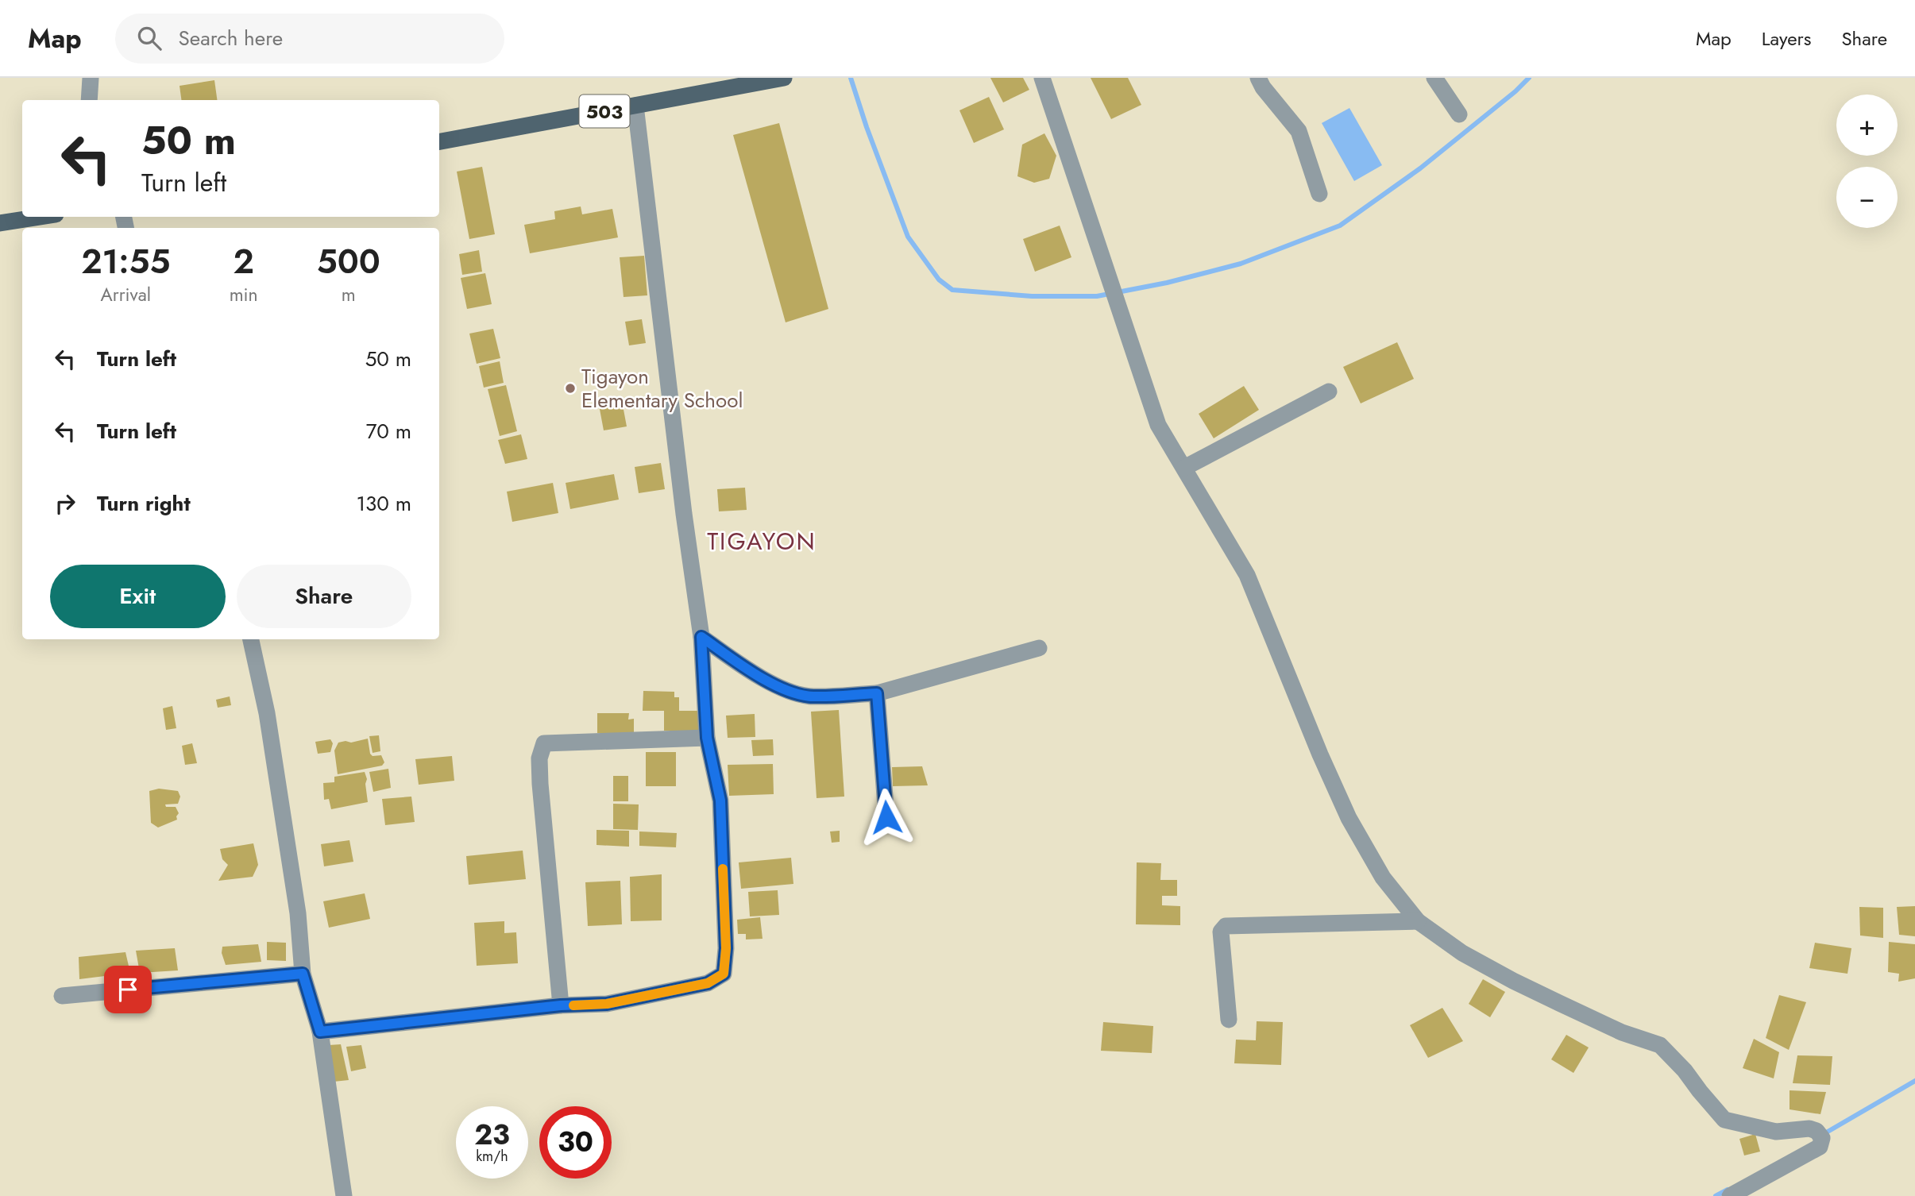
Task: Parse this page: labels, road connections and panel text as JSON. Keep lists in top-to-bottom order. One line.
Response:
{"streets":{"main road":["503"]},"districts":["TIGAYON"],"places":["Tigayon Elementary School"],"page":{"header":"Map","search":"Search here","nav":["Map","Layers","Share"],"map_buttons":["+","−"],"turn":["50 m","Turn left"],"eta":["21:55","Arrival","2","min","500","m"],"list":[{"name":"Turn left","value":"50 m"},{"name":"Turn left","value":"70 m"},{"name":"Turn right","value":"130 m"}],"buttons":["Exit","Share"],"speed":"23 km/h","limit":"30"}}
